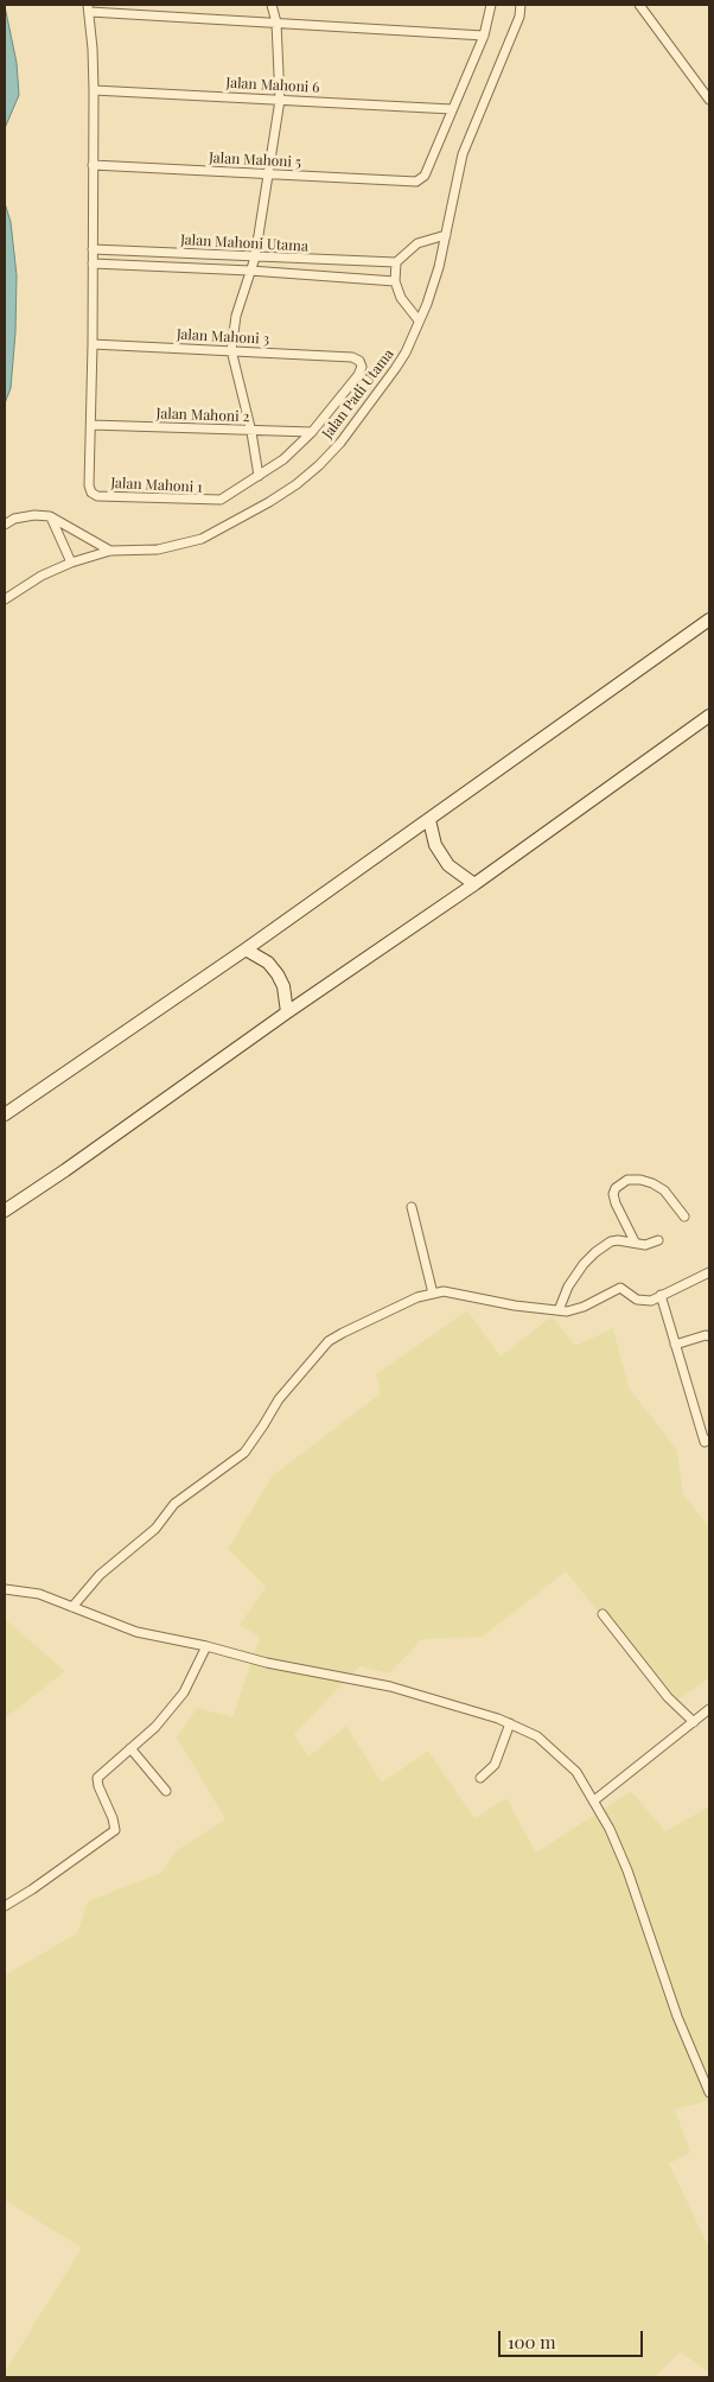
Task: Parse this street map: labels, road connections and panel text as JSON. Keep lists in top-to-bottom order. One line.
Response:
{"streets":{"street":["Jalan Mahoni 6","Jalan Mahoni 5","Jalan Mahoni Utama","Jalan Mahoni 3","Jalan Padi Utama","Jalan Mahoni 2","Jalan Mahoni 1"]},"crossings":[["Jalan Mahoni 6","Jalan Mahoni 5"],["Jalan Mahoni 3","Jalan Mahoni 2"],["Jalan Mahoni 2","Jalan Mahoni 1"]],"scale_bar":"100 m"}
